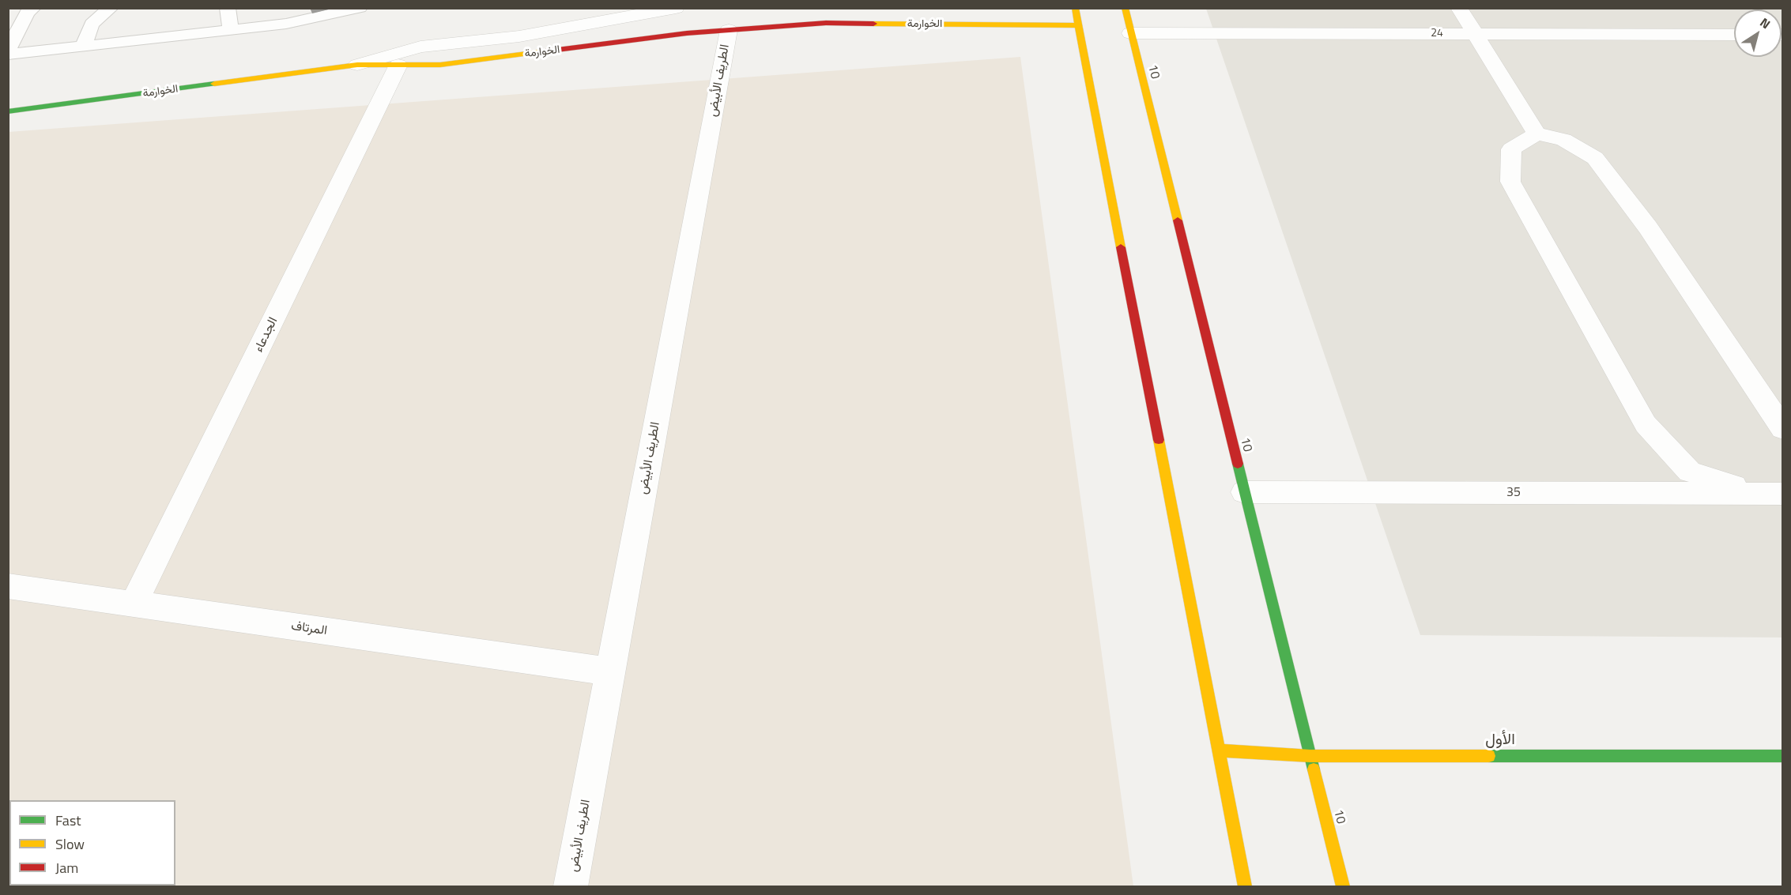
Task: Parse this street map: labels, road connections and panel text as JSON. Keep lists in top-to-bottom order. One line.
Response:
{"streets":{"street":["الخوارمة","24","10","الطريف الأبيض","الجدعاء","35","المرتاف","الأول"]},"crossings":[["الخوارمة","الطريف الأبيض"],["الخوارمة","الجدعاء"],["24","10"],["10","35"],["10","الأول"],["الطريف الأبيض","المرتاف"],["الجدعاء","المرتاف"]],"legend":["Fast","Slow","Jam"],"north":"top right"}
